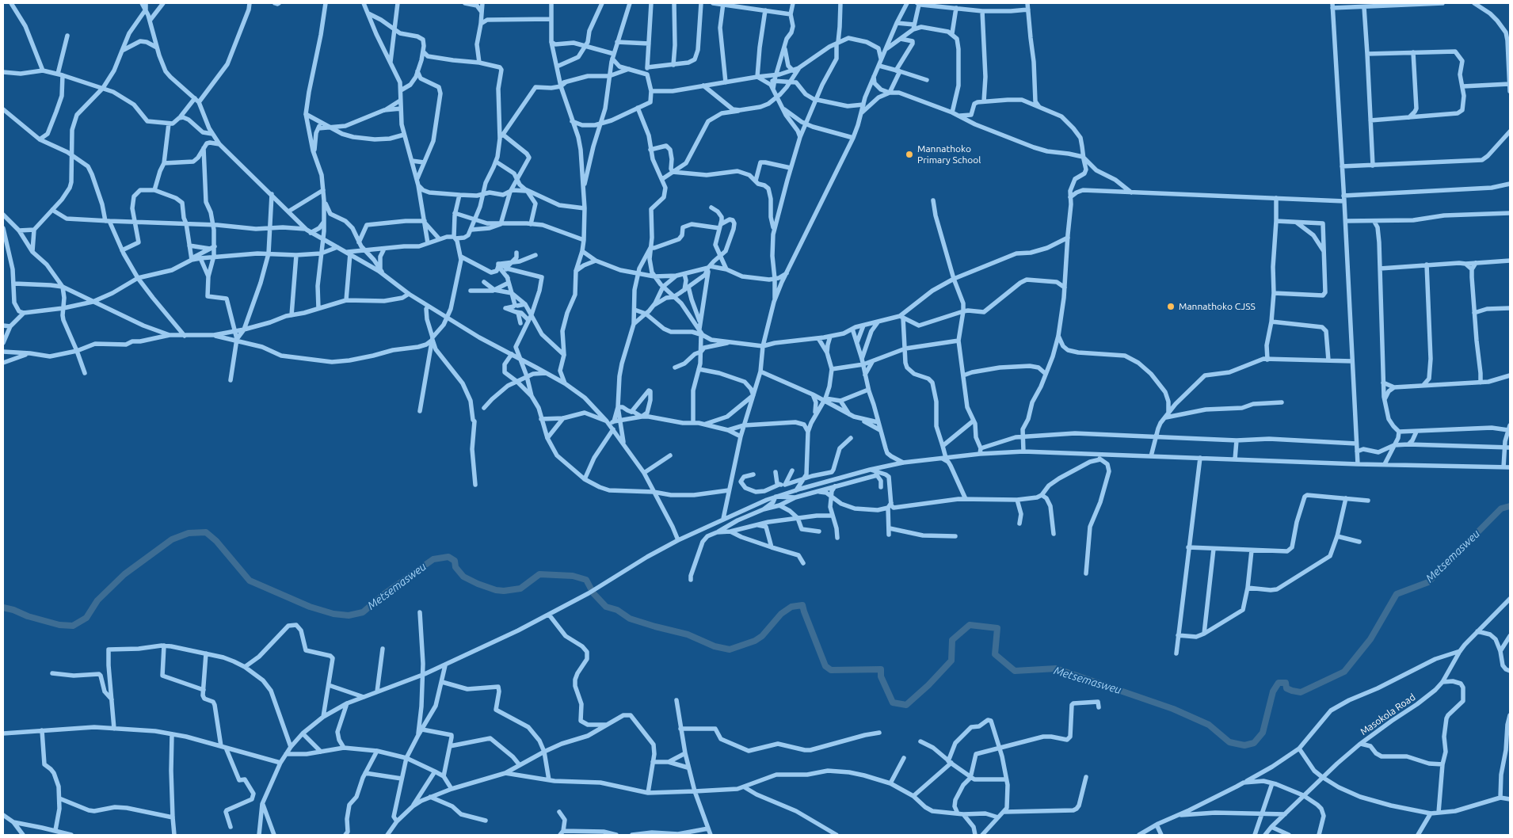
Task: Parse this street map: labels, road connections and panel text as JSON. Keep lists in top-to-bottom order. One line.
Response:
{"streets":{"street":["Masokola Road"]},"water":["Metsemasweu"],"places":["Mannathoko Primary School","Mannathoko CJSS"]}
